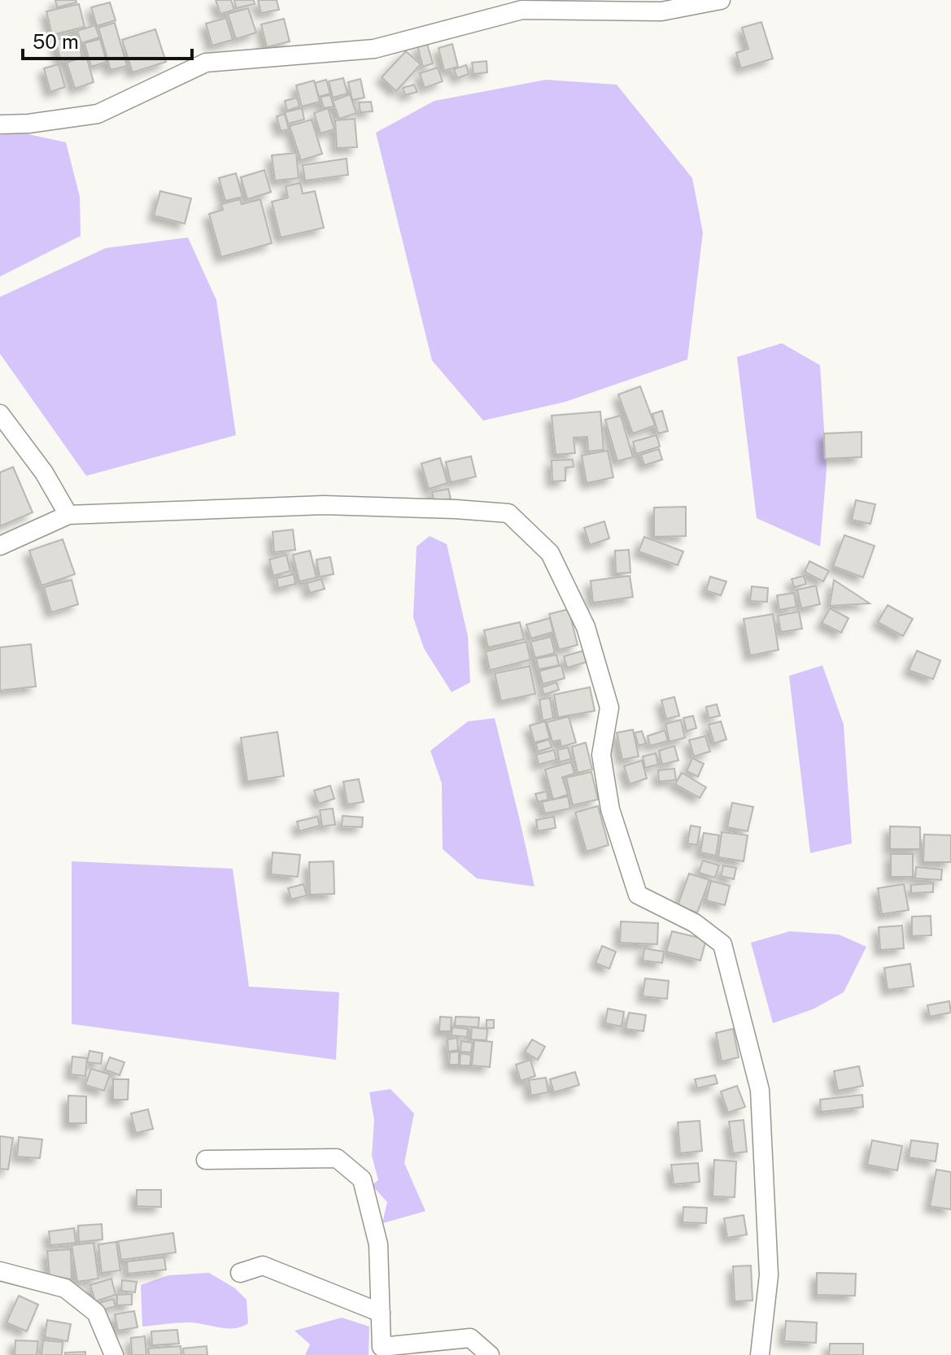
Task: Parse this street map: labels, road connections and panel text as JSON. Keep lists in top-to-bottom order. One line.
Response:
{"scale_bar":"50 m"}
